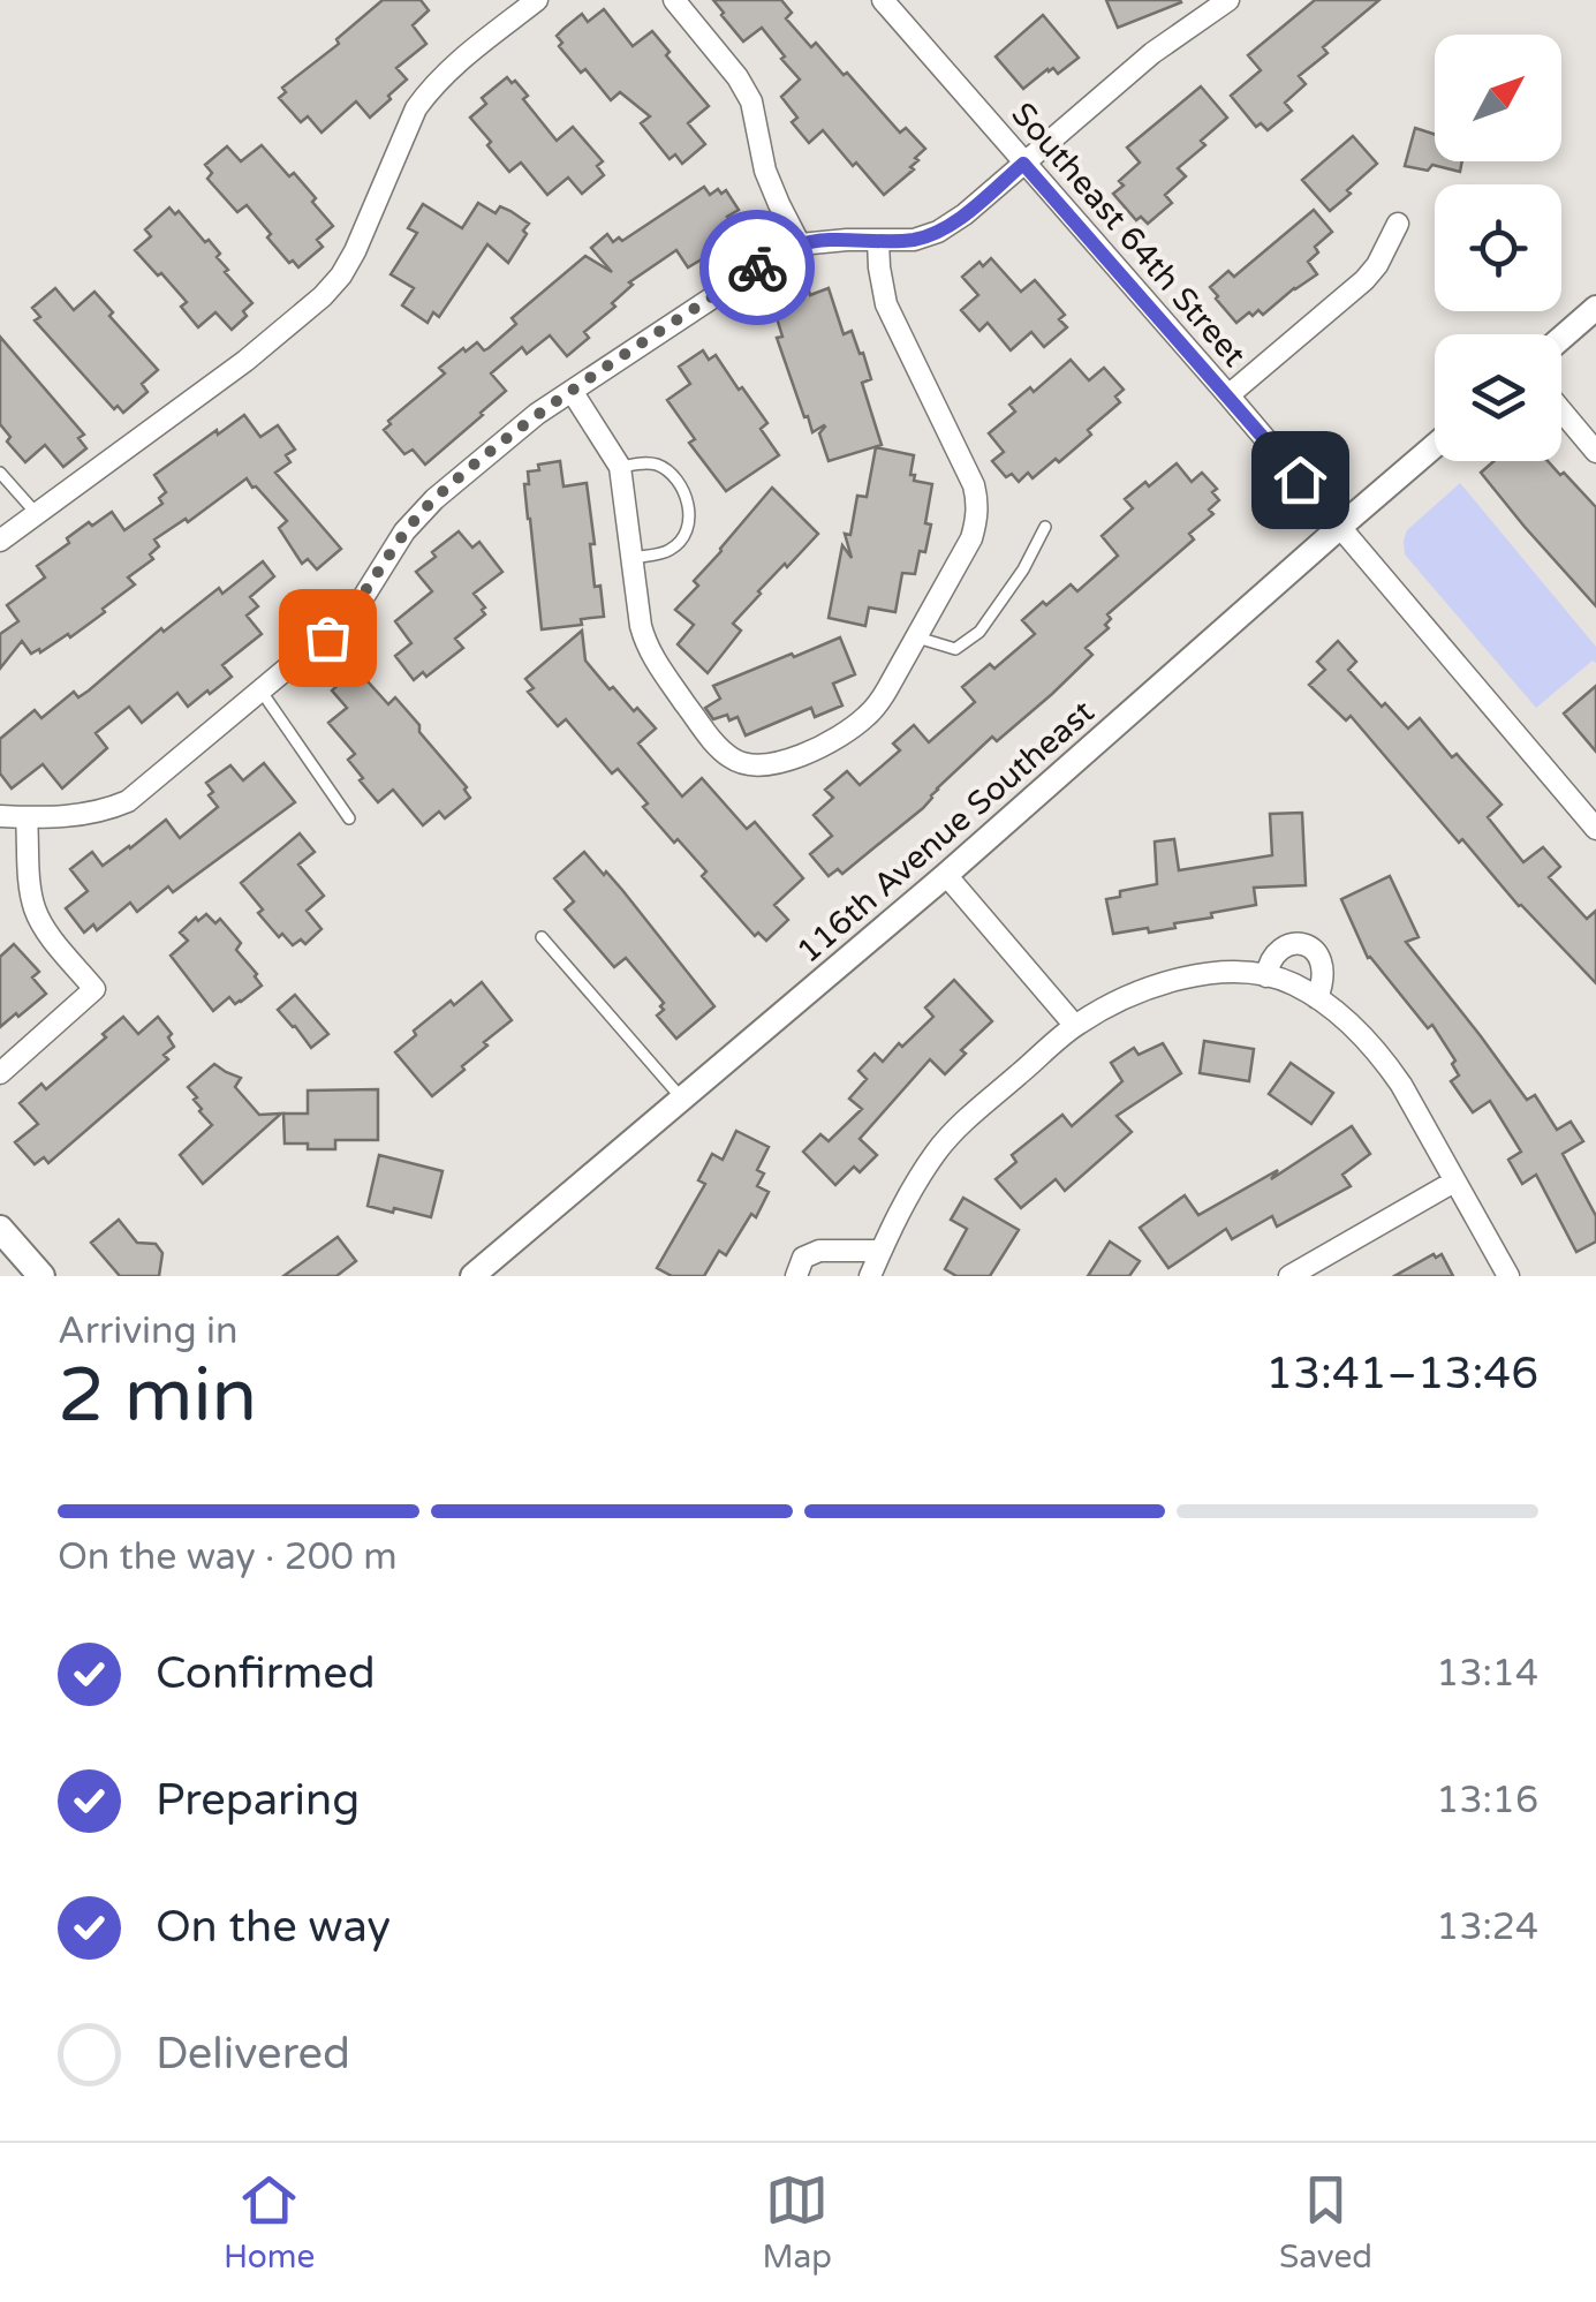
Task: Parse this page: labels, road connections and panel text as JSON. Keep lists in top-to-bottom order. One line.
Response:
{"streets":{"street":["Southeast 64th Street","116th Avenue Southeast"]},"crossings":[["Southeast 64th Street","116th Avenue Southeast"]],"north":"top right","page":{"heading":["2 min","Arriving in","13:41–13:46"],"bar":"On the way · 200 m","list":[["Confirmed","13:14"],["Preparing","13:16"],["On the way","13:24"],"Delivered"],"tabs":["Home","Map","Saved"]}}
